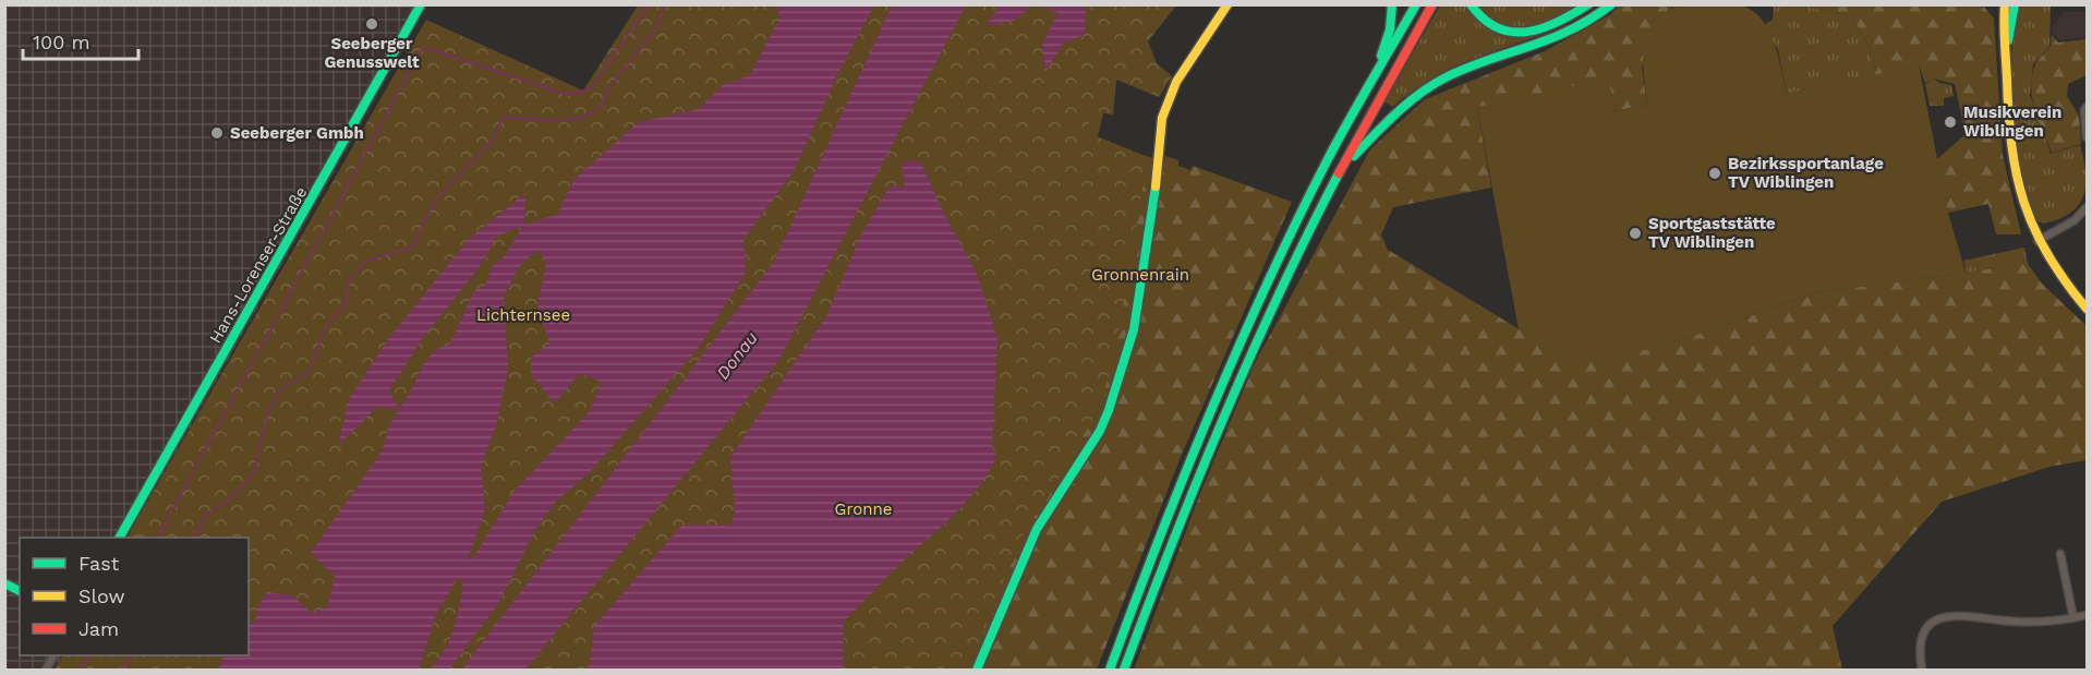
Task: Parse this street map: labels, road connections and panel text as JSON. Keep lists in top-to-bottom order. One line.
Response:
{"streets":{"main road":["Hans-Lorenser-Straße"]},"water":["Donau"],"parks":["Gronnenrain","Lichternsee","Gronne"],"places":["Seeberger Genusswelt","Musikverein Wiblingen","Seeberger Gmbh","Bezirkssportanlage TV Wiblingen","Sportgaststätte TV Wiblingen"],"legend":["Fast","Slow","Jam"],"scale_bar":"100 m"}
